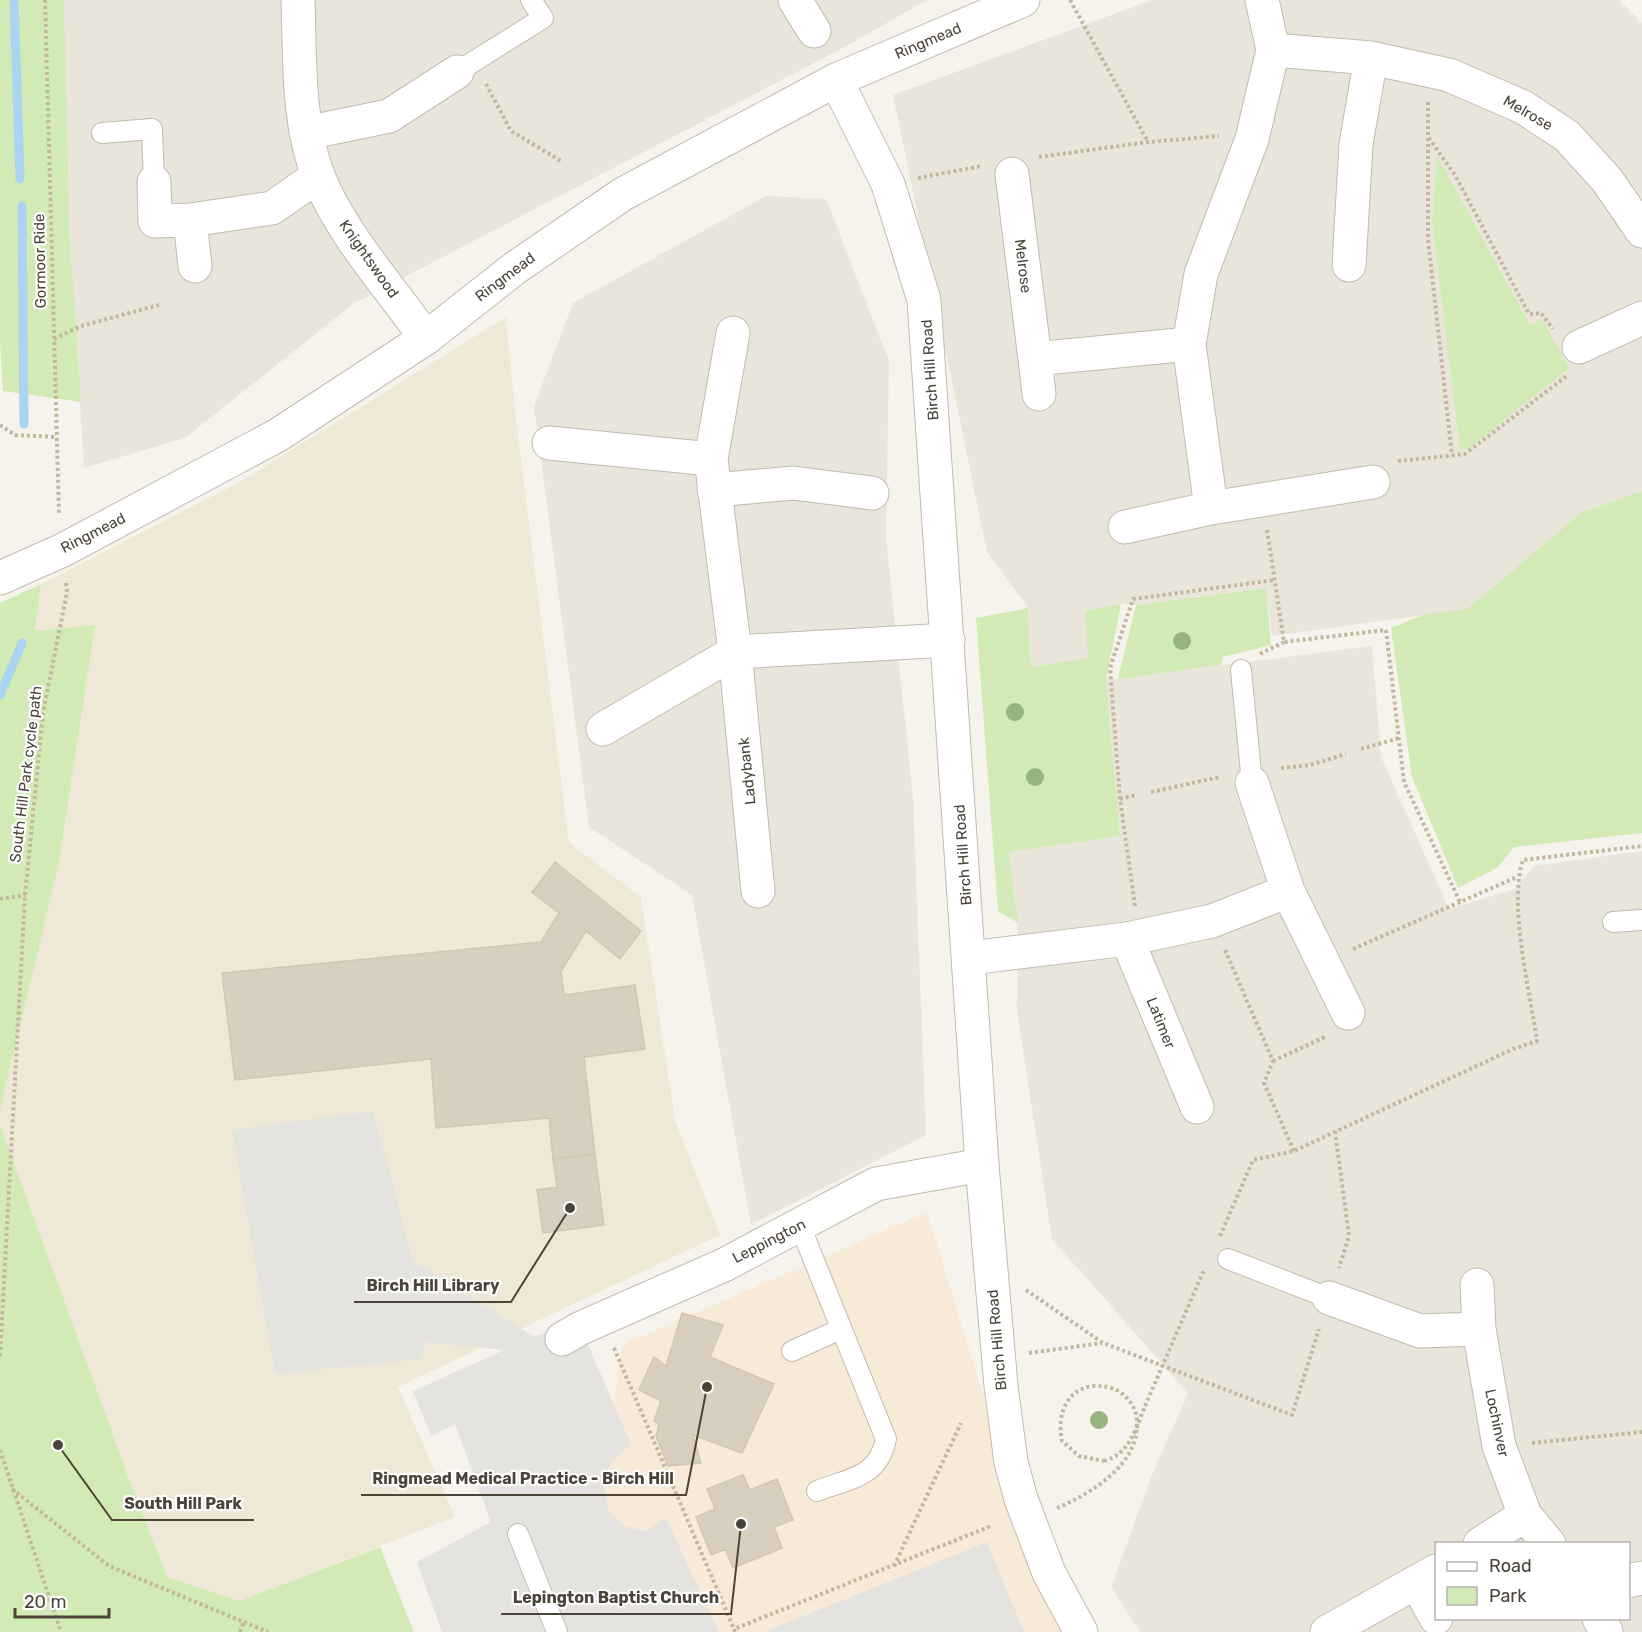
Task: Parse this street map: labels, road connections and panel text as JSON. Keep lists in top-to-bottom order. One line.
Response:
{"streets":{"street":["Ringmead","Melrose","Knightswood","Birch Hill Road","Ladybank","Latimer","Leppington","Lochinver"],"path":["Gormoor Ride","South Hill Park cycle path"]},"crossings":[["Ringmead","Knightswood"],["Ringmead","Birch Hill Road"],["Birch Hill Road","Leppington"]],"places":["Birch Hill Library","Ringmead Medical Practice - Birch Hill","South Hill Park","Lepington Baptist Church"],"legend":["Road","Park"],"scale_bar":"20 m"}
